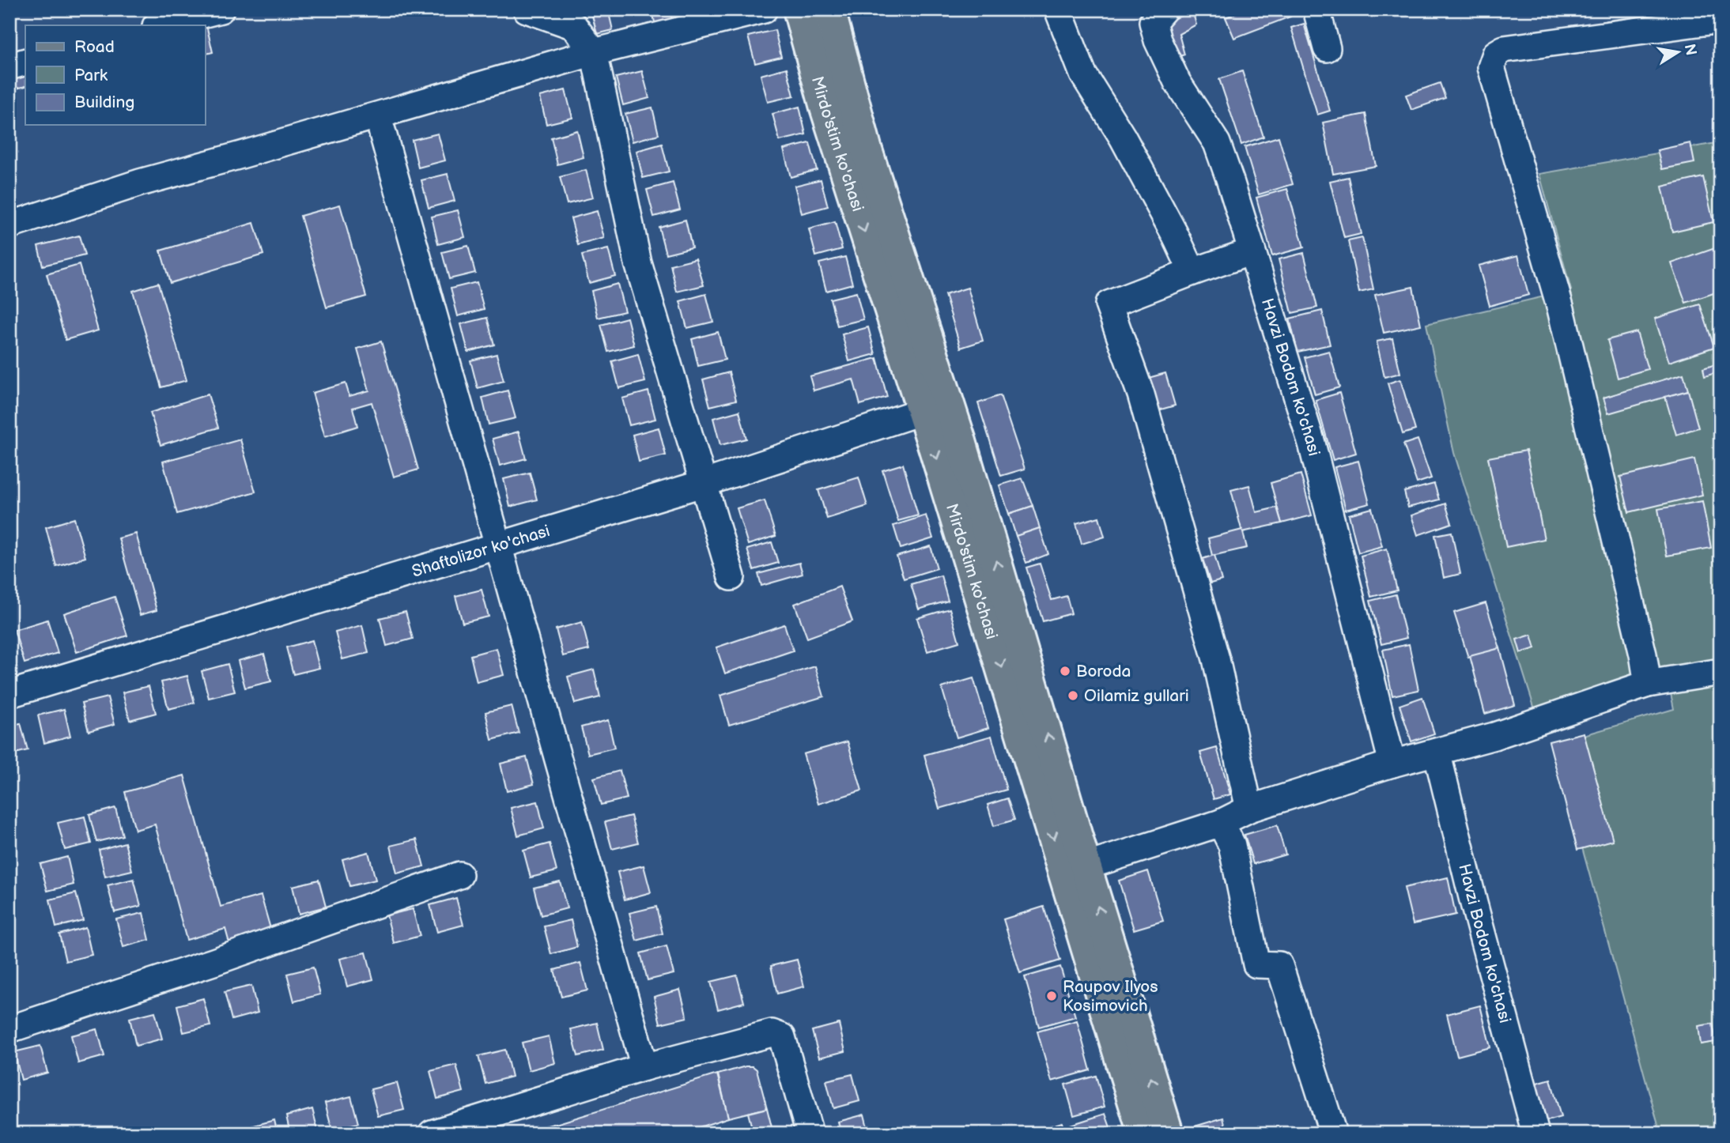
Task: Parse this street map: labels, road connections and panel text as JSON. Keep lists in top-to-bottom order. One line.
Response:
{"streets":{"main road":["Mirdo'stim ko'chasi"],"street":["Havzi Bodom ko'chasi","Shaftolizor ko'chasi"]},"crossings":[["Mirdo'stim ko'chasi","Shaftolizor ko'chasi"]],"places":["Boroda","Oilamiz gullari","Raupov Ilyos Kosimovich"],"legend":["Road","Park","Building"],"north":"right"}
